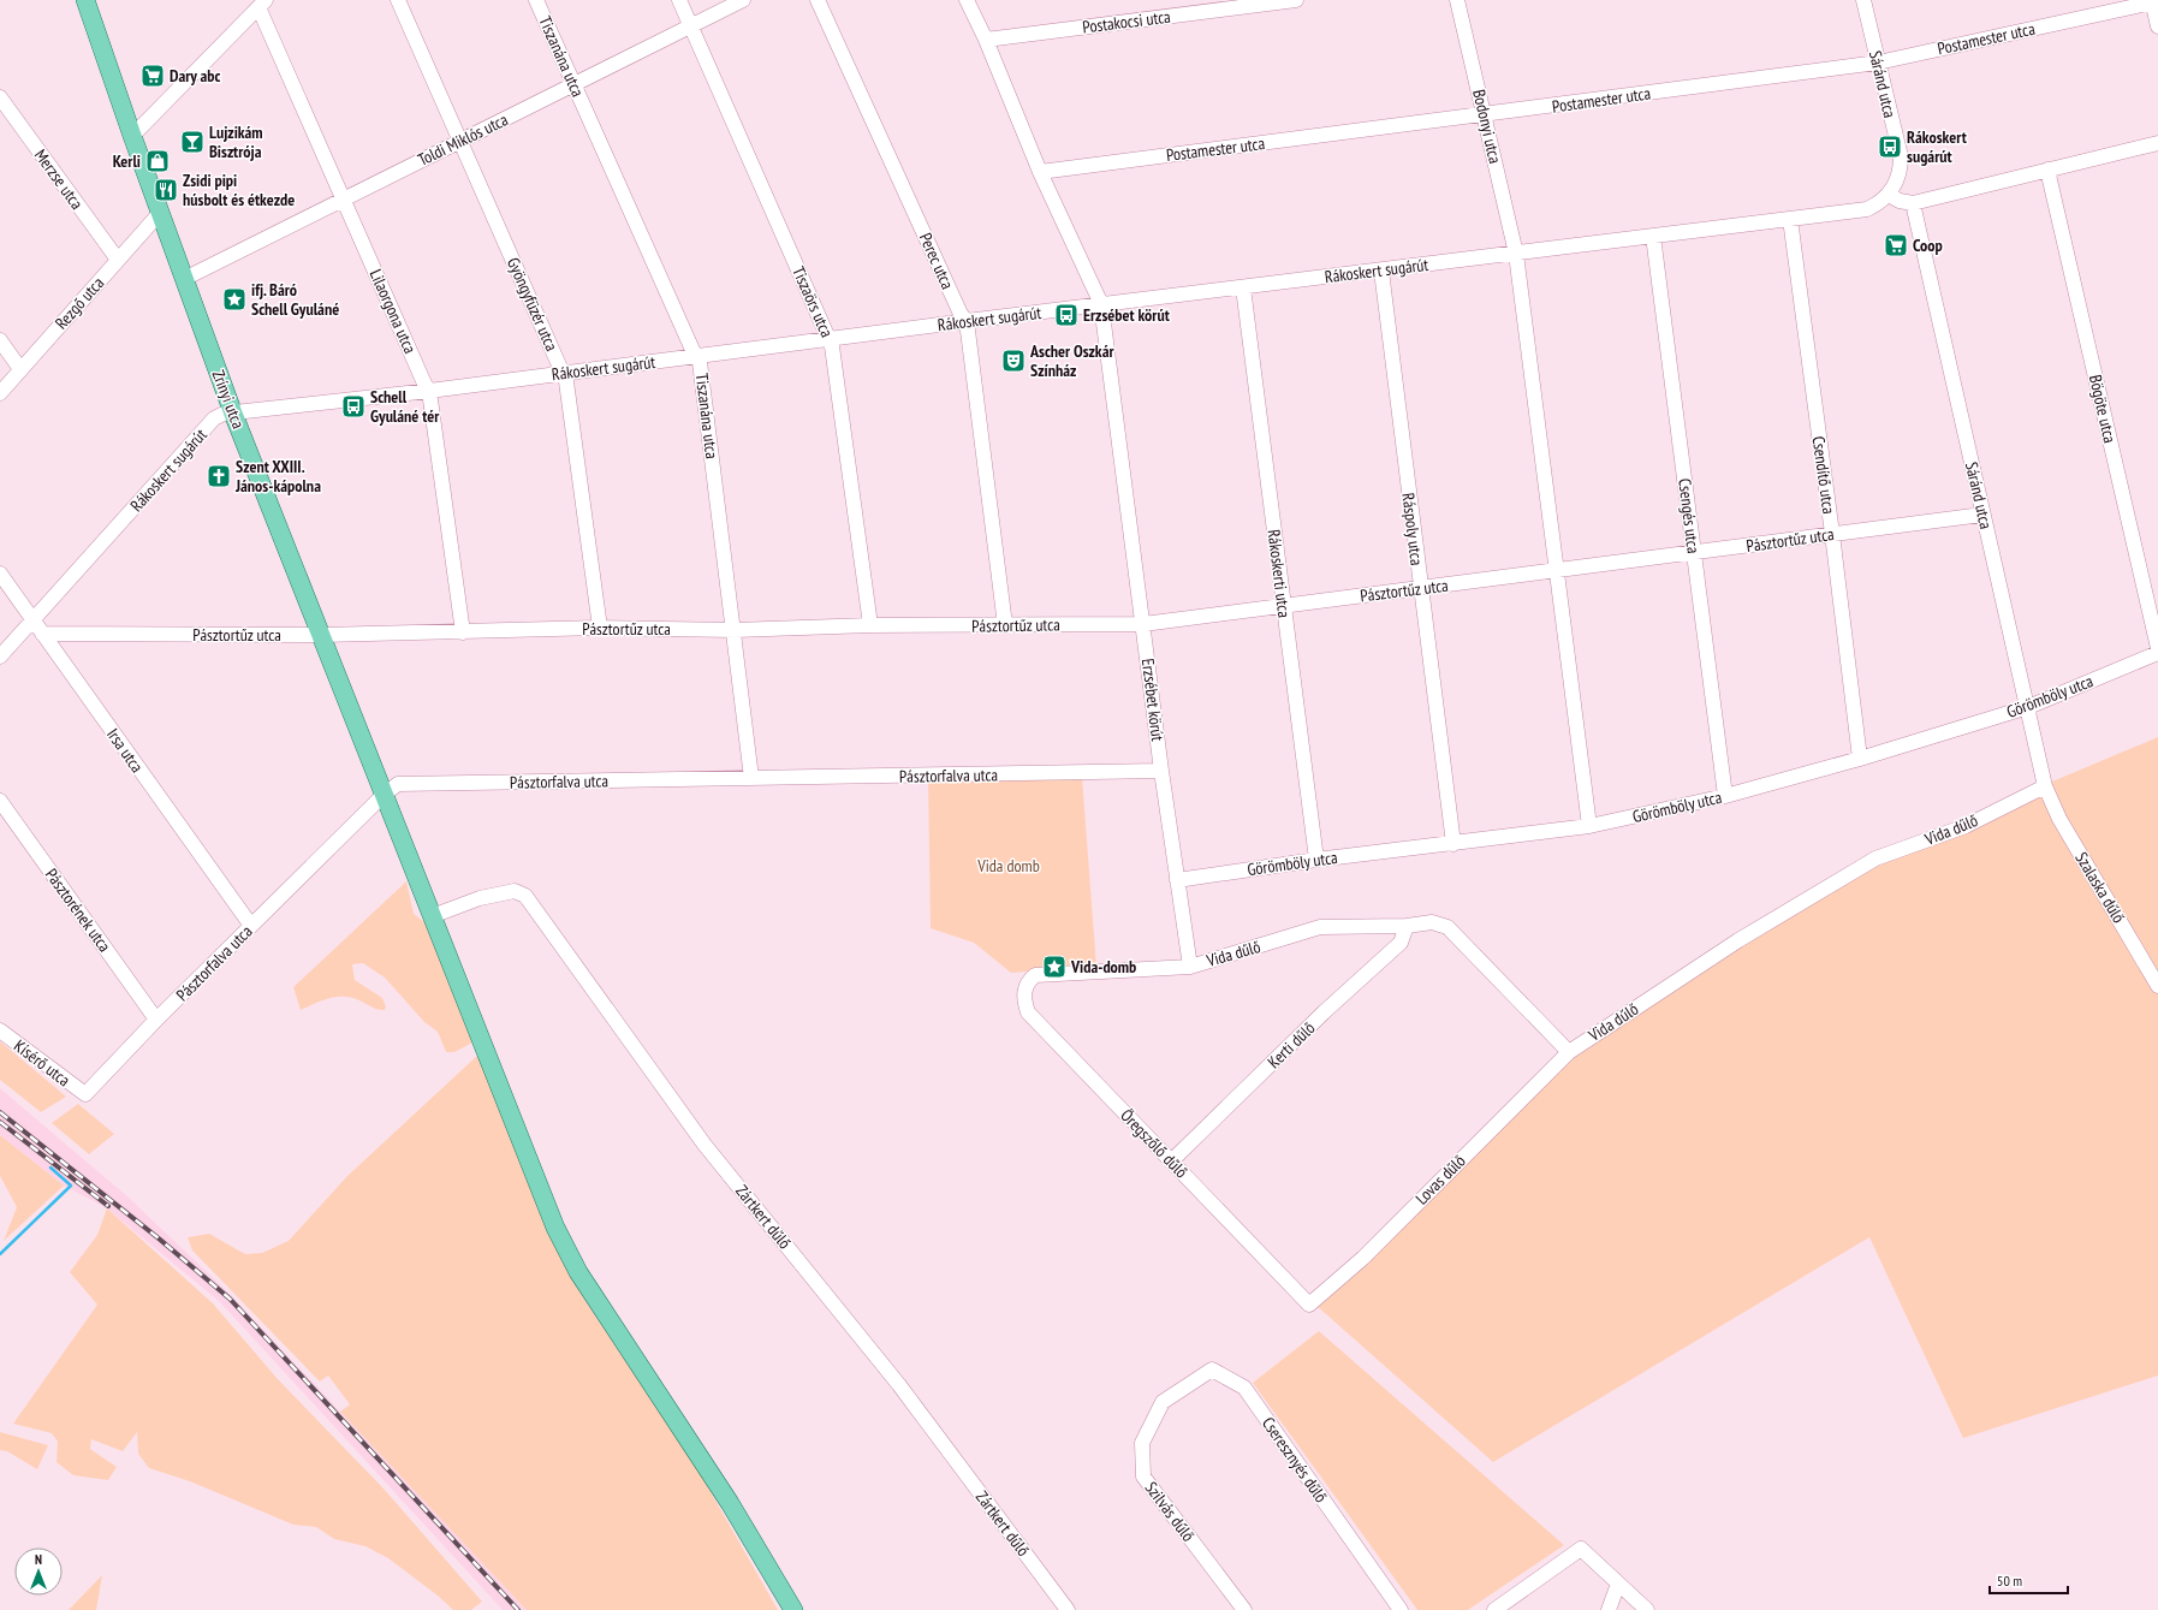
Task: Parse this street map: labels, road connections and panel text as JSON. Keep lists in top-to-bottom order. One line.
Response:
{"streets":{"main road":["Zrínyi utca"],"street":["Postakocsi utca","Postamester utca","Tiszanána utca","Sáránd utca","Bodonyi utca","Toldi Miklós utca","Merzse utca","Perec utca","Rákoskert sugárút","Tiszaörs utca","Rezgő utca","Gyöngyfüzér utca","Lilaorgona utca","Bögöte utca","Csendítő utca","Csengés utca","Ráspoly utca","Pásztortűz utca","Rákoskerti utca","Görömböly utca","Erzsébet körút","Irsa utca","Pásztorfalva utca","Vida dűlő","Szalaska dűlő","Pásztorének utca","Kerti dűlő","Kísérő utca","Öregszőlő dűlő","Lovas dűlő","Zártkert dűlő","Cseresznyés dűlő","Szilvás dűlő"]},"crossings":[["Postakocsi utca","Erzsébet körút"],["Postamester utca","Sáránd utca"],["Postamester utca","Bodonyi utca"],["Postamester utca","Erzsébet körút"],["Tiszanána utca","Toldi Miklós utca"],["Tiszanána utca","Rákoskert sugárút"],["Tiszanána utca","Pásztortűz utca"],["Tiszanána utca","Pásztorfalva utca"],["Sáránd utca","Rákoskert sugárút"],["Sáránd utca","Pásztortűz utca"],["Sáránd utca","Görömböly utca"],["Sáránd utca","Vida dűlő"],["Sáránd utca","Szalaska dűlő"],["Bodonyi utca","Rákoskert sugárút"],["Bodonyi utca","Pásztortűz utca"],["Bodonyi utca","Görömböly utca"],["Toldi Miklós utca","Tiszaörs utca"],["Toldi Miklós utca","Gyöngyfüzér utca"],["Toldi Miklós utca","Lilaorgona utca"],["Toldi Miklós utca","Zrínyi utca"],["Merzse utca","Rezgő utca"],["Perec utca","Rákoskert sugárút"],["Perec utca","Pásztortűz utca"],["Rákoskert sugárút","Tiszaörs utca"],["Rákoskert sugárút","Gyöngyfüzér utca"],["Rákoskert sugárút","Lilaorgona utca"],["Rákoskert sugárút","Zrínyi utca"],["Rákoskert sugárút","Csendítő utca"],["Rákoskert sugárút","Csengés utca"],["Rákoskert sugárút","Ráspoly utca"],["Rákoskert sugárút","Rákoskerti utca"],["Rákoskert sugárút","Erzsébet körút"],["Rákoskert sugárút","Irsa utca"],["Tiszaörs utca","Pásztortűz utca"],["Rezgő utca","Zrínyi utca"],["Gyöngyfüzér utca","Pásztortűz utca"],["Lilaorgona utca","Pásztortűz utca"],["Zrínyi utca","Pásztortűz utca"],["Zrínyi utca","Pásztorfalva utca"],["Zrínyi utca","Zártkert dűlő"],["Csendítő utca","Pásztortűz utca"],["Csendítő utca","Görömböly utca"],["Csengés utca","Pásztortűz utca"],["Csengés utca","Görömböly utca"],["Ráspoly utca","Pásztortűz utca"],["Ráspoly utca","Görömböly utca"],["Pásztortűz utca","Rákoskerti utca"],["Pásztortűz utca","Erzsébet körút"],["Pásztortűz utca","Irsa utca"],["Rákoskerti utca","Görömböly utca"],["Görömböly utca","Erzsébet körút"],["Erzsébet körút","Pásztorfalva utca"],["Erzsébet körút","Vida dűlő"],["Irsa utca","Pásztorfalva utca"],["Pásztorfalva utca","Pásztorének utca"],["Pásztorfalva utca","Kísérő utca"],["Vida dűlő","Szalaska dűlő"],["Vida dűlő","Kerti dűlő"],["Vida dűlő","Öregszőlő dűlő"],["Vida dűlő","Lovas dűlő"],["Kerti dűlő","Öregszőlő dűlő"],["Öregszőlő dűlő","Lovas dűlő"],["Cseresznyés dűlő","Szilvás dűlő"]],"parks":["Vida domb"],"places":{"supermarket":["Dary abc","Coop"],"bar":["Lujzikám Bisztrója"],"bus stop":["Rákoskert sugárút","Erzsébet körút","Schell Gyuláné tér"],"shop":["Kerli"],"restaurant":["Zsidi pipi húsbolt és étkezde"],"place":["ifj. Báró Schell Gyuláné","Vida-domb"],"theatre":["Ascher Oszkár Színház"],"church":["Szent XXIII. János-kápolna"]},"scale_bar":"50 m","north":"top"}
